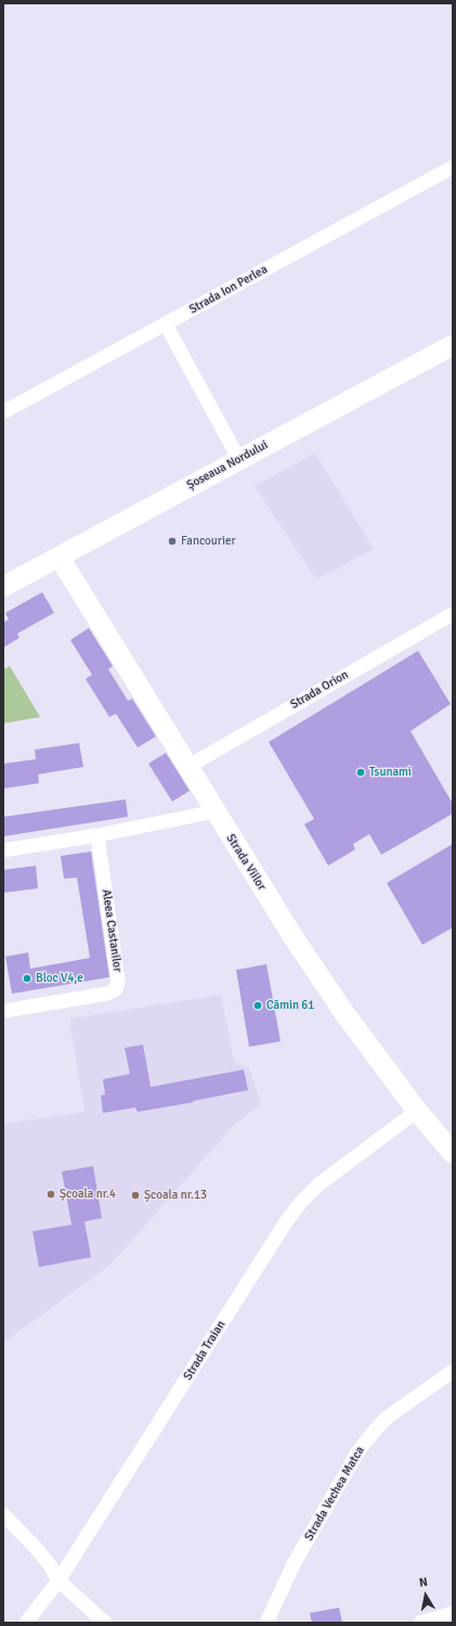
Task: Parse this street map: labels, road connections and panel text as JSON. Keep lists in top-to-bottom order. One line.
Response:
{"streets":{"street":["Strada Ion Perlea","Șoseaua Nordului","Strada Orion","Strada Viilor","Aleea Castanilor","Strada Traian","Strada Vechea Matca"]},"crossings":[["Șoseaua Nordului","Strada Viilor"],["Strada Orion","Strada Viilor"],["Strada Viilor","Strada Traian"]],"places":["Fancourier","Tsunami","Bloc V4,e","Cămin 61","Școala nr.4","Școala nr.13"],"north":"top"}
